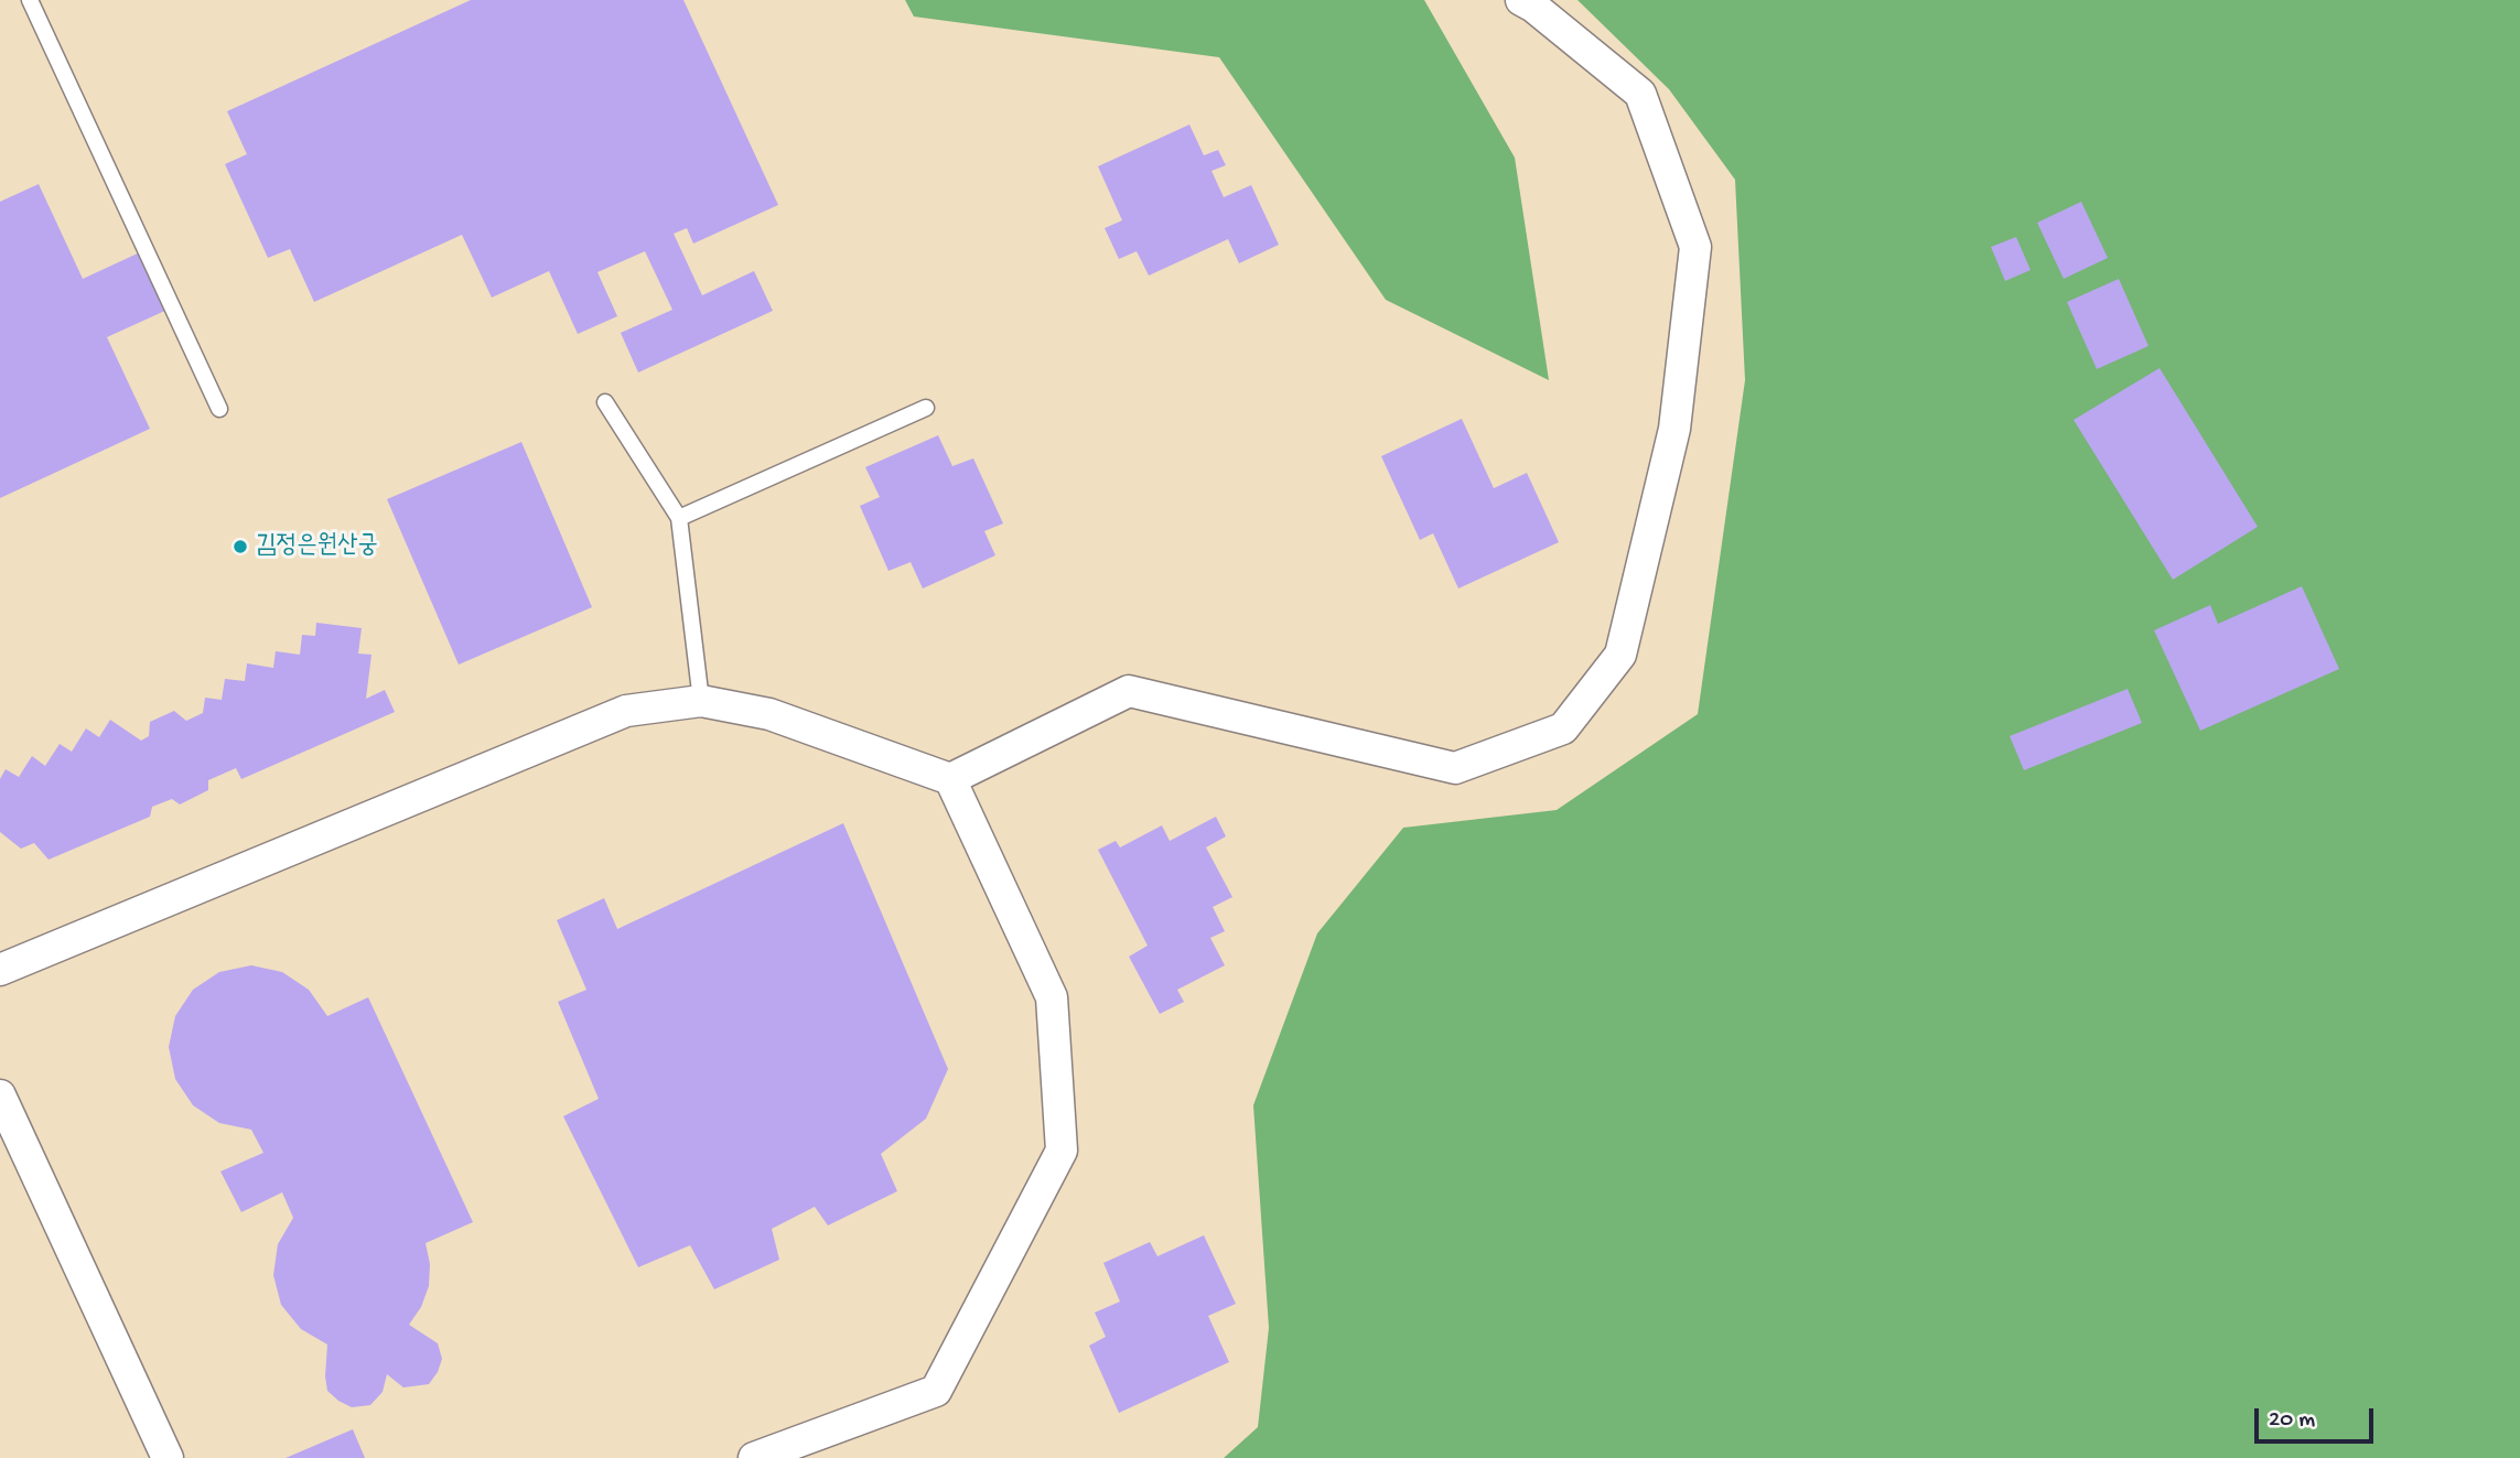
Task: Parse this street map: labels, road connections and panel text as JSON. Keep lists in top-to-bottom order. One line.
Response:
{"places":["김정은원산궁"],"scale_bar":"20 m"}
